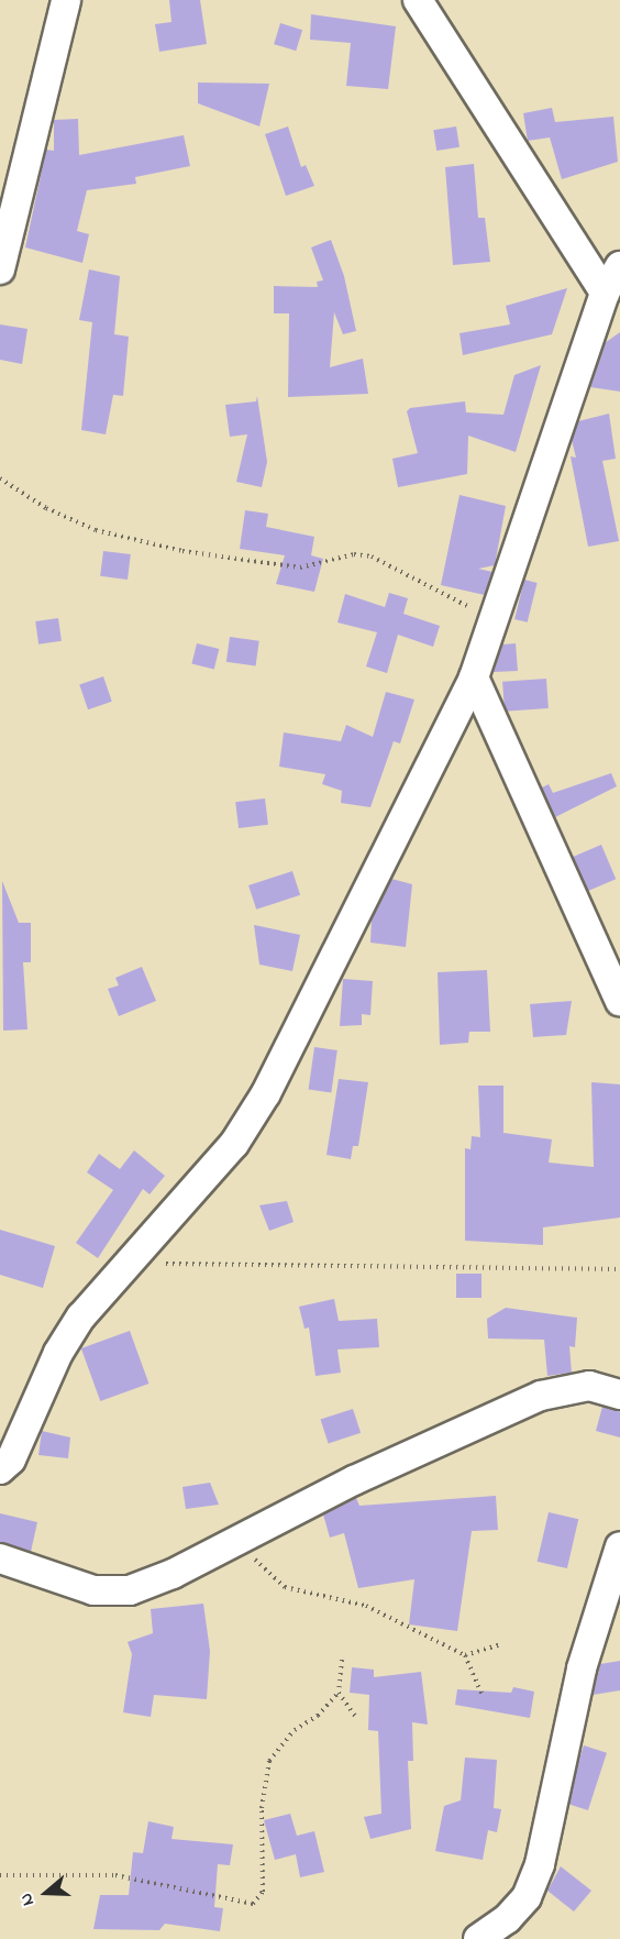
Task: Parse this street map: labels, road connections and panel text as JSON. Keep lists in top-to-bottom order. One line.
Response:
{"north":"left"}
